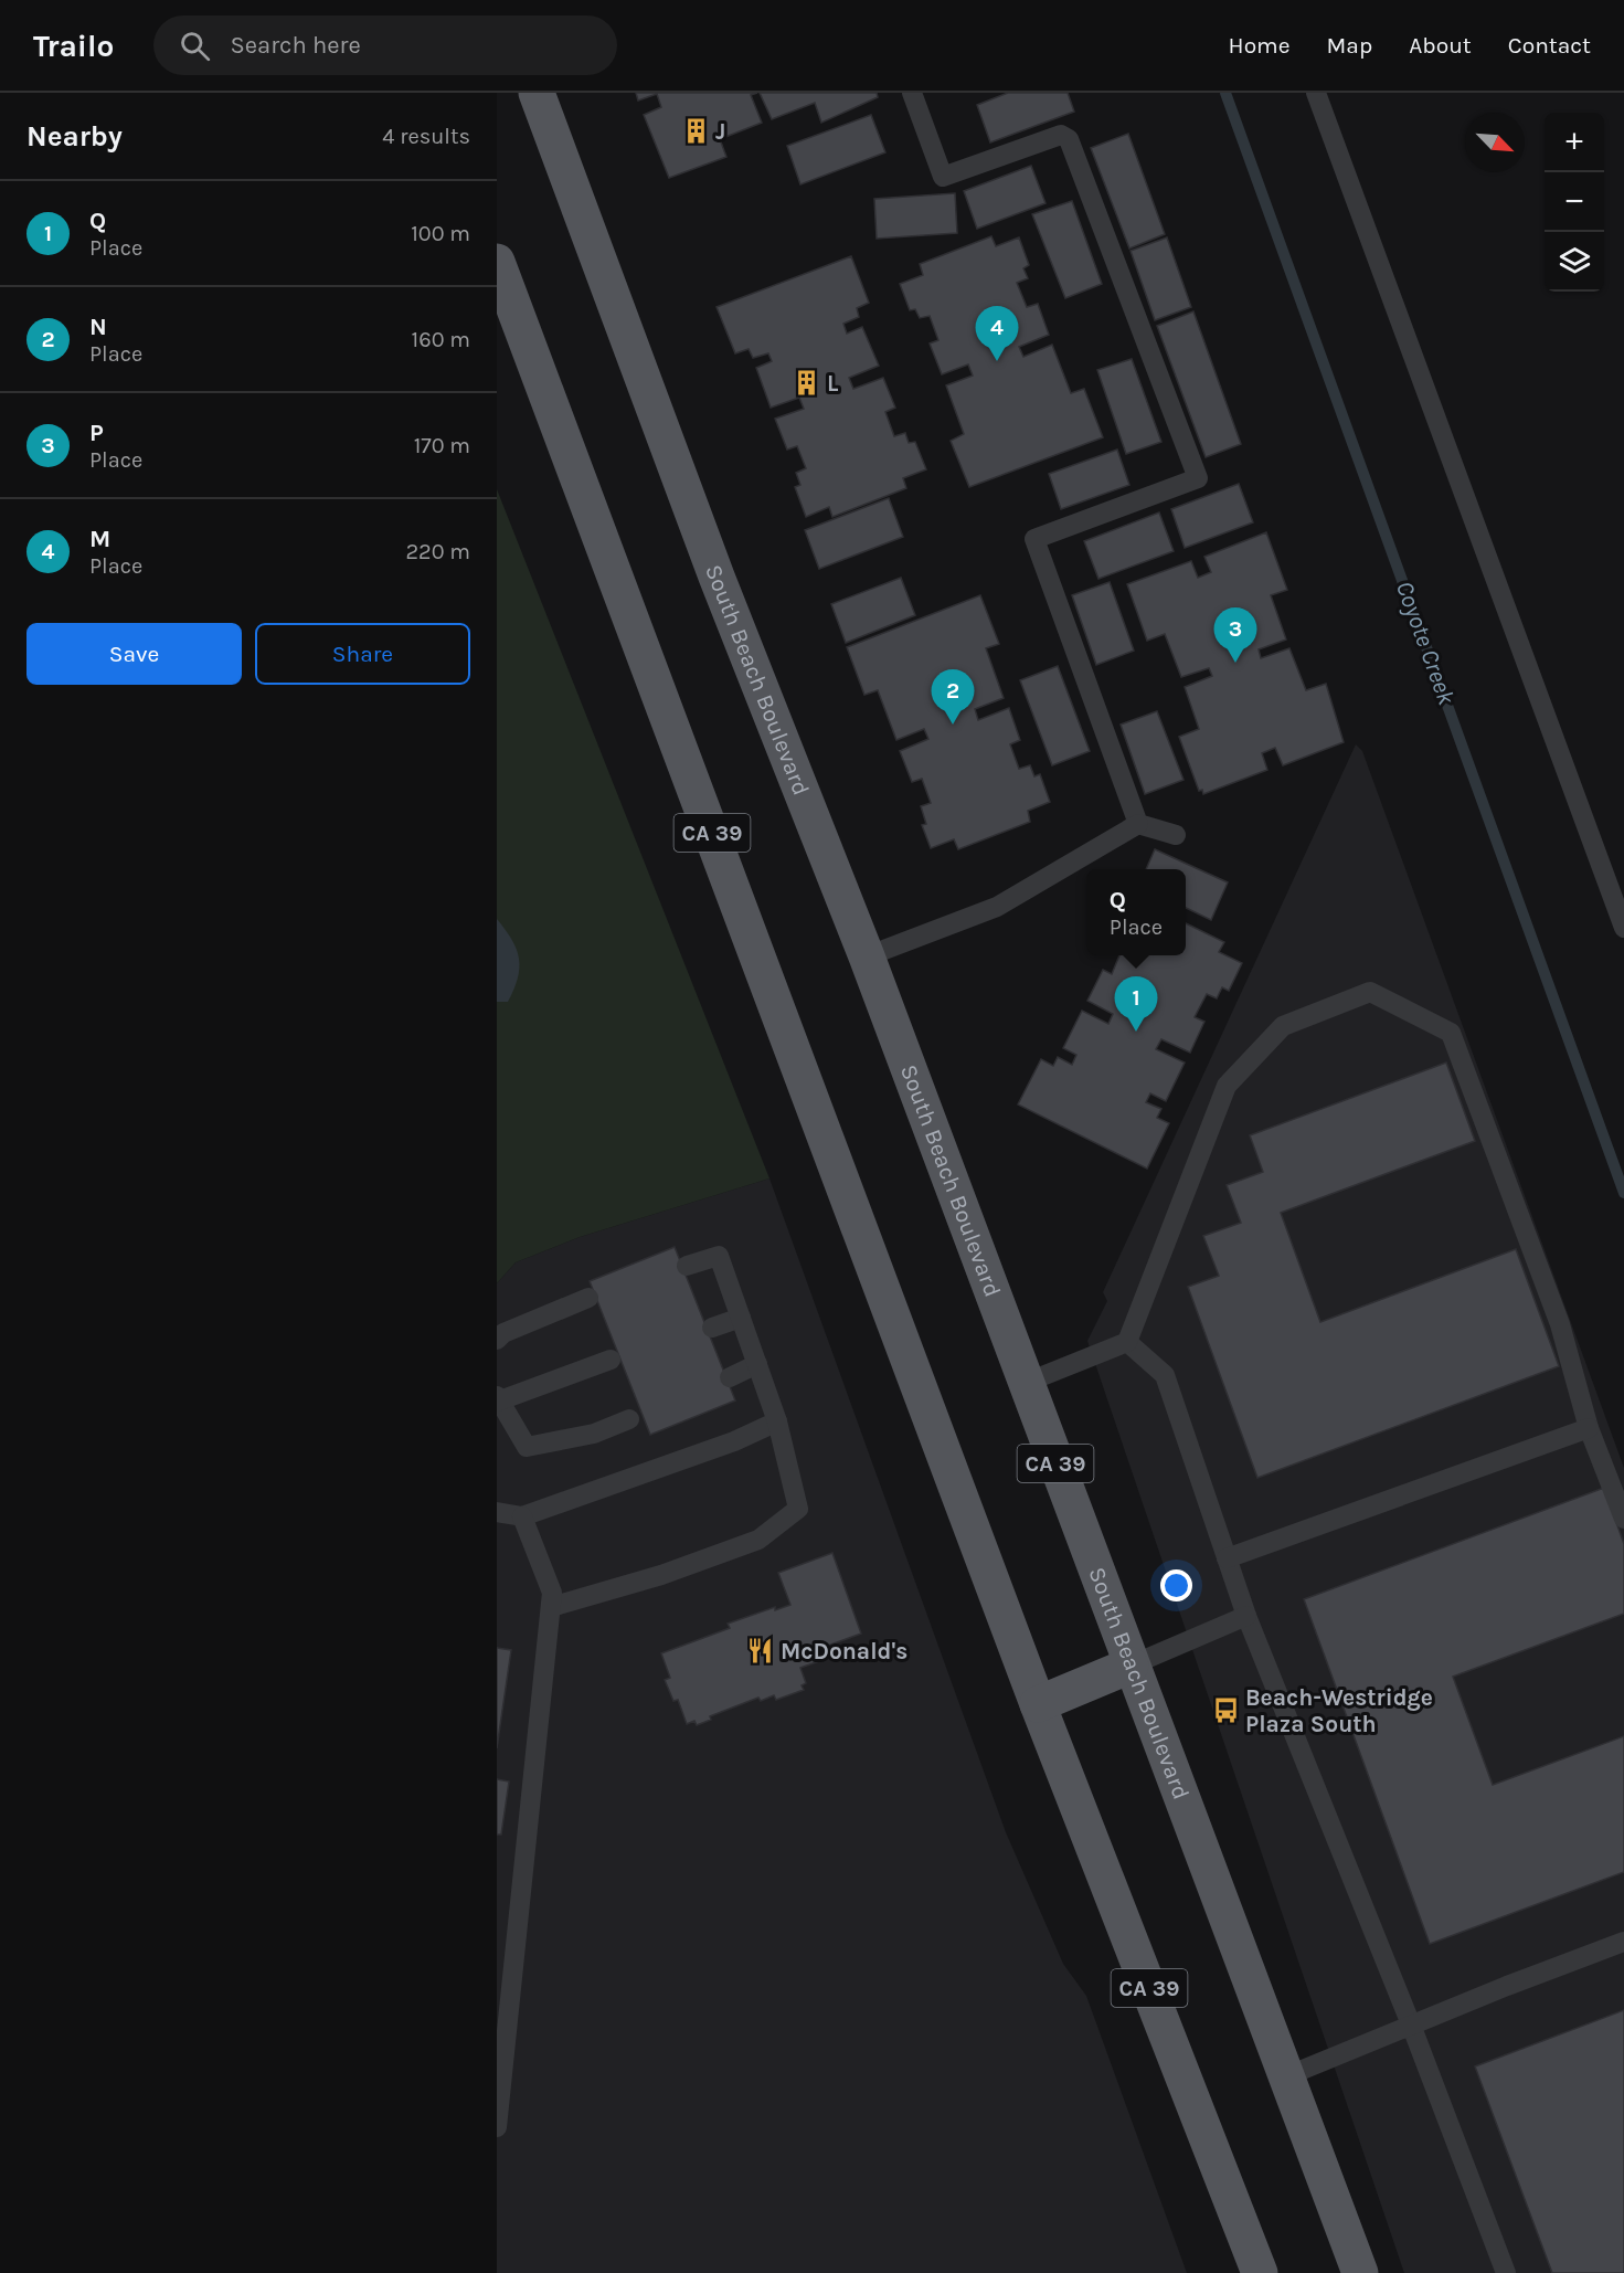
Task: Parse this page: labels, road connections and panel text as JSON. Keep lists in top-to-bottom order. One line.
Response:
{"streets":{"main road":["South Beach Boulevard","CA 39"]},"water":["Coyote Creek"],"places":{"building":["J","L"],"restaurant":["McDonald's"],"bus stop":["Beach-Westridge Plaza South"]},"north":"bottom right","page":{"header":"Trailo","search":"Search here","nav":["Home","Map","About","Contact"],"heading":["Nearby","4 results"],"map_buttons":["+","−"],"list":[{"mark":"1","name":"Q","note":"Place","value":"100 m"},{"mark":"2","name":"N","note":"Place","value":"160 m"},{"mark":"3","name":"P","note":"Place","value":"170 m"},{"mark":"4","name":"M","note":"Place","value":"220 m"}],"pins":["4","3","2","1"],"buttons":["Save","Share"],"popup":["Q","Place"]}}
